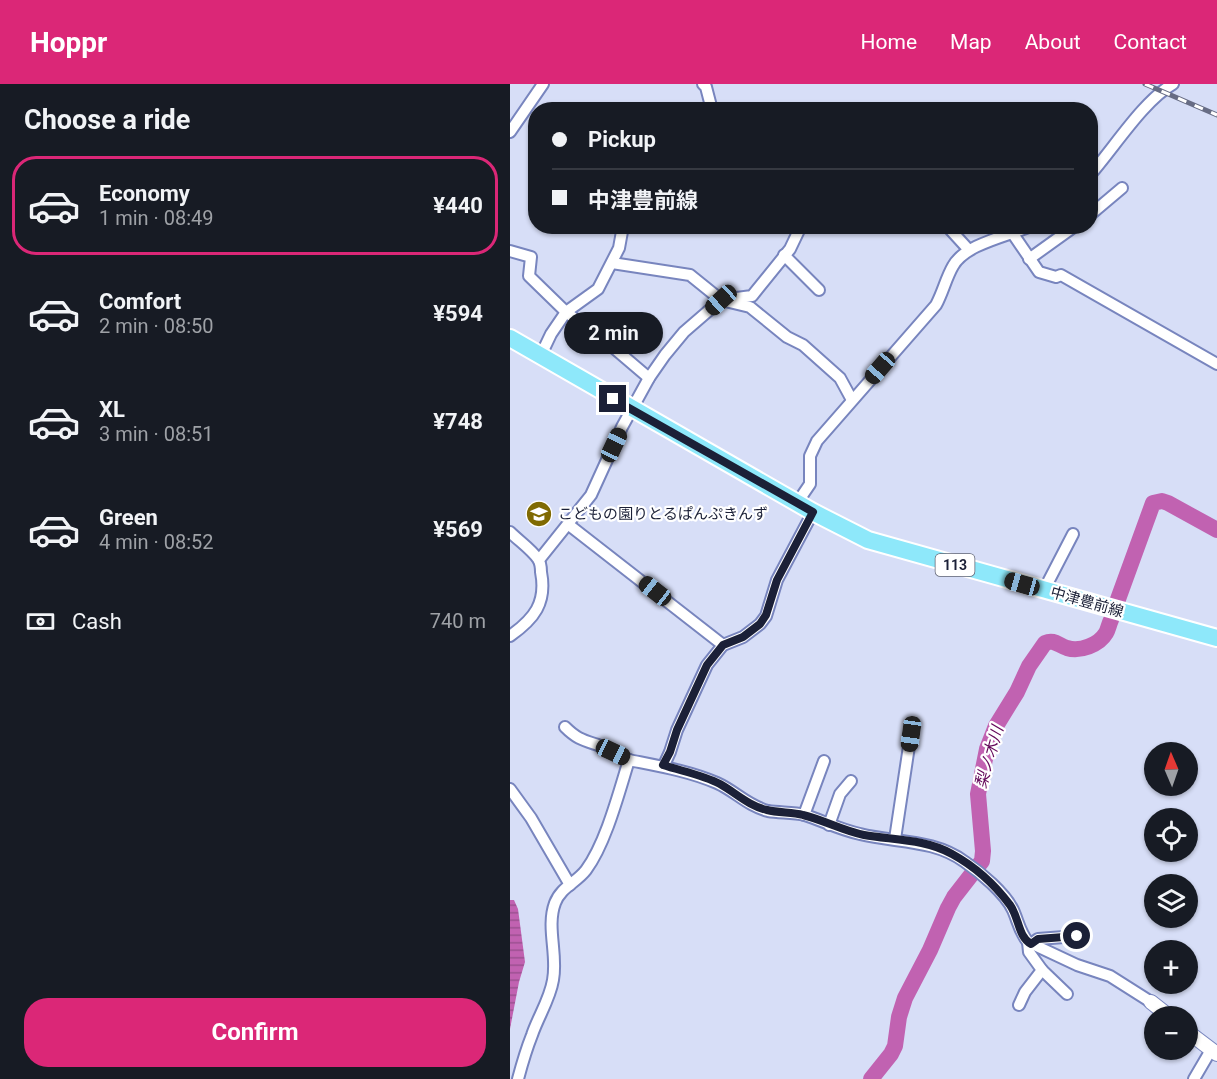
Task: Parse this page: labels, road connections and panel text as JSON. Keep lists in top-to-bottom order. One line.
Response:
{"streets":{"main road":["113","中津豊前線"]},"water":["梨ノ木川"],"places":{"school or university":["こどもの園りとるぱんぷきんず"]},"north":"top","page":{"header":"Hoppr","nav":["Home","Map","About","Contact"],"heading":"Choose a ride","banner":["Pickup","中津豊前線"],"list":[{"name":"Economy","note":"1 min · 08:49","value":"¥440"},{"name":"Comfort","note":"2 min · 08:50","value":"¥594"},{"name":"XL","note":"3 min · 08:51","value":"¥748"},{"name":"Green","note":"4 min · 08:52","value":"¥569"}],"bubble":"2 min","pay":["Cash","740 m"],"map_buttons":["+","−"],"buttons":"Confirm"}}
